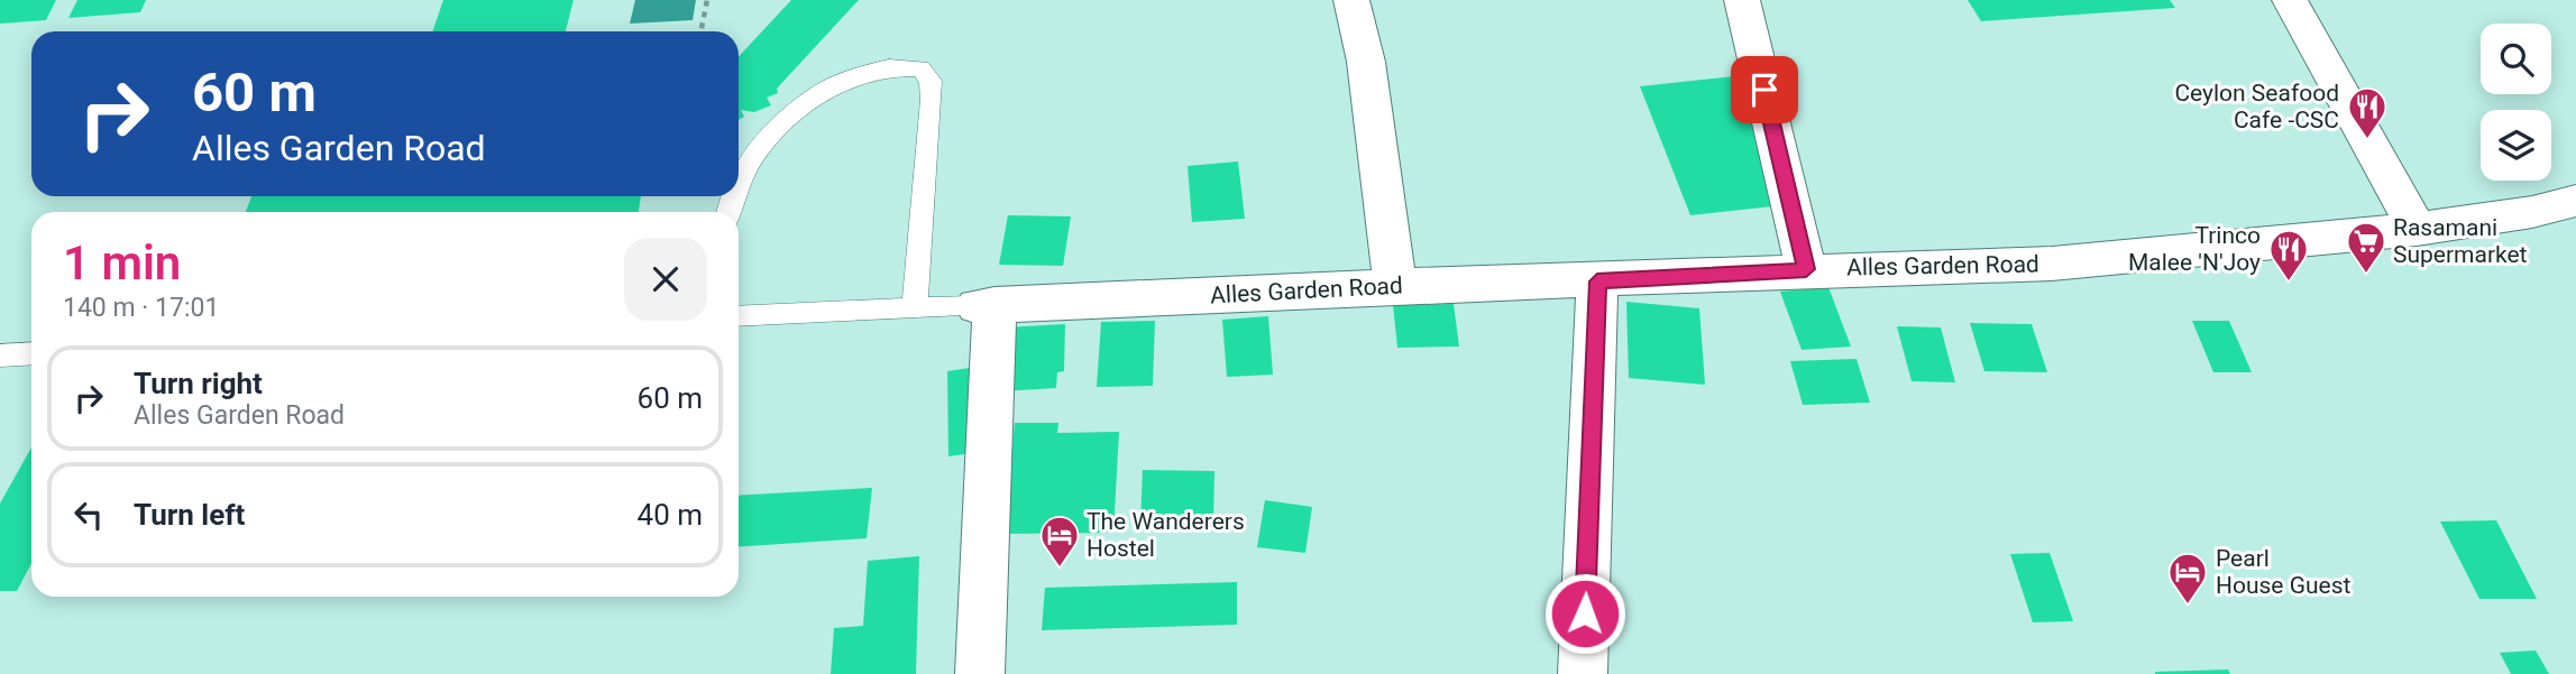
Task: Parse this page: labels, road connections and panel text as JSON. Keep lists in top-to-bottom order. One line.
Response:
{"streets":{"street":["Alles Garden Road"]},"places":{"restaurant":["Ceylon Seafood Cafe -CSC","Trinco Malee 'N'Joy"],"supermarket":["Rasamani Supermarket"],"hotel":["The Wanderers Hostel","Pearl House Guest"]},"page":{"turn":["60 m","Alles Garden Road"],"heading":["1 min","140 m · 17:01"],"list":[{"name":"Turn right","note":"Alles Garden Road","value":"60 m"},{"name":"Turn left","value":"40 m"}]}}
